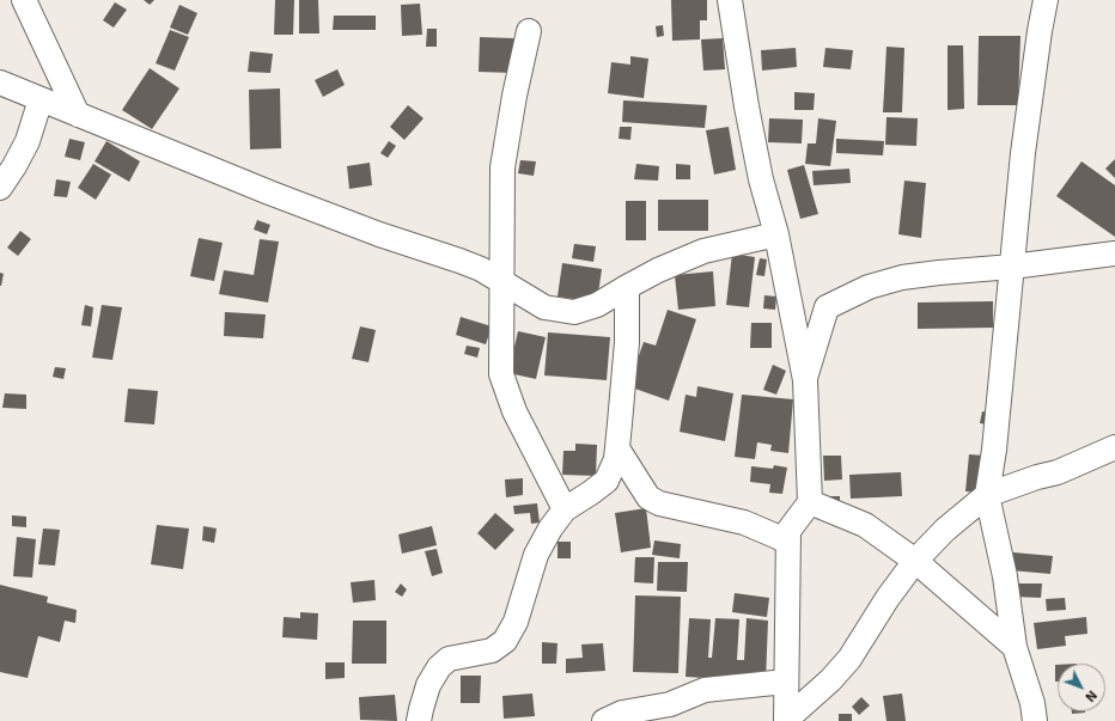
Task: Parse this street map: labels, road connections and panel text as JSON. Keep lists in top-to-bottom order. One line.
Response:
{"north":"bottom right"}
